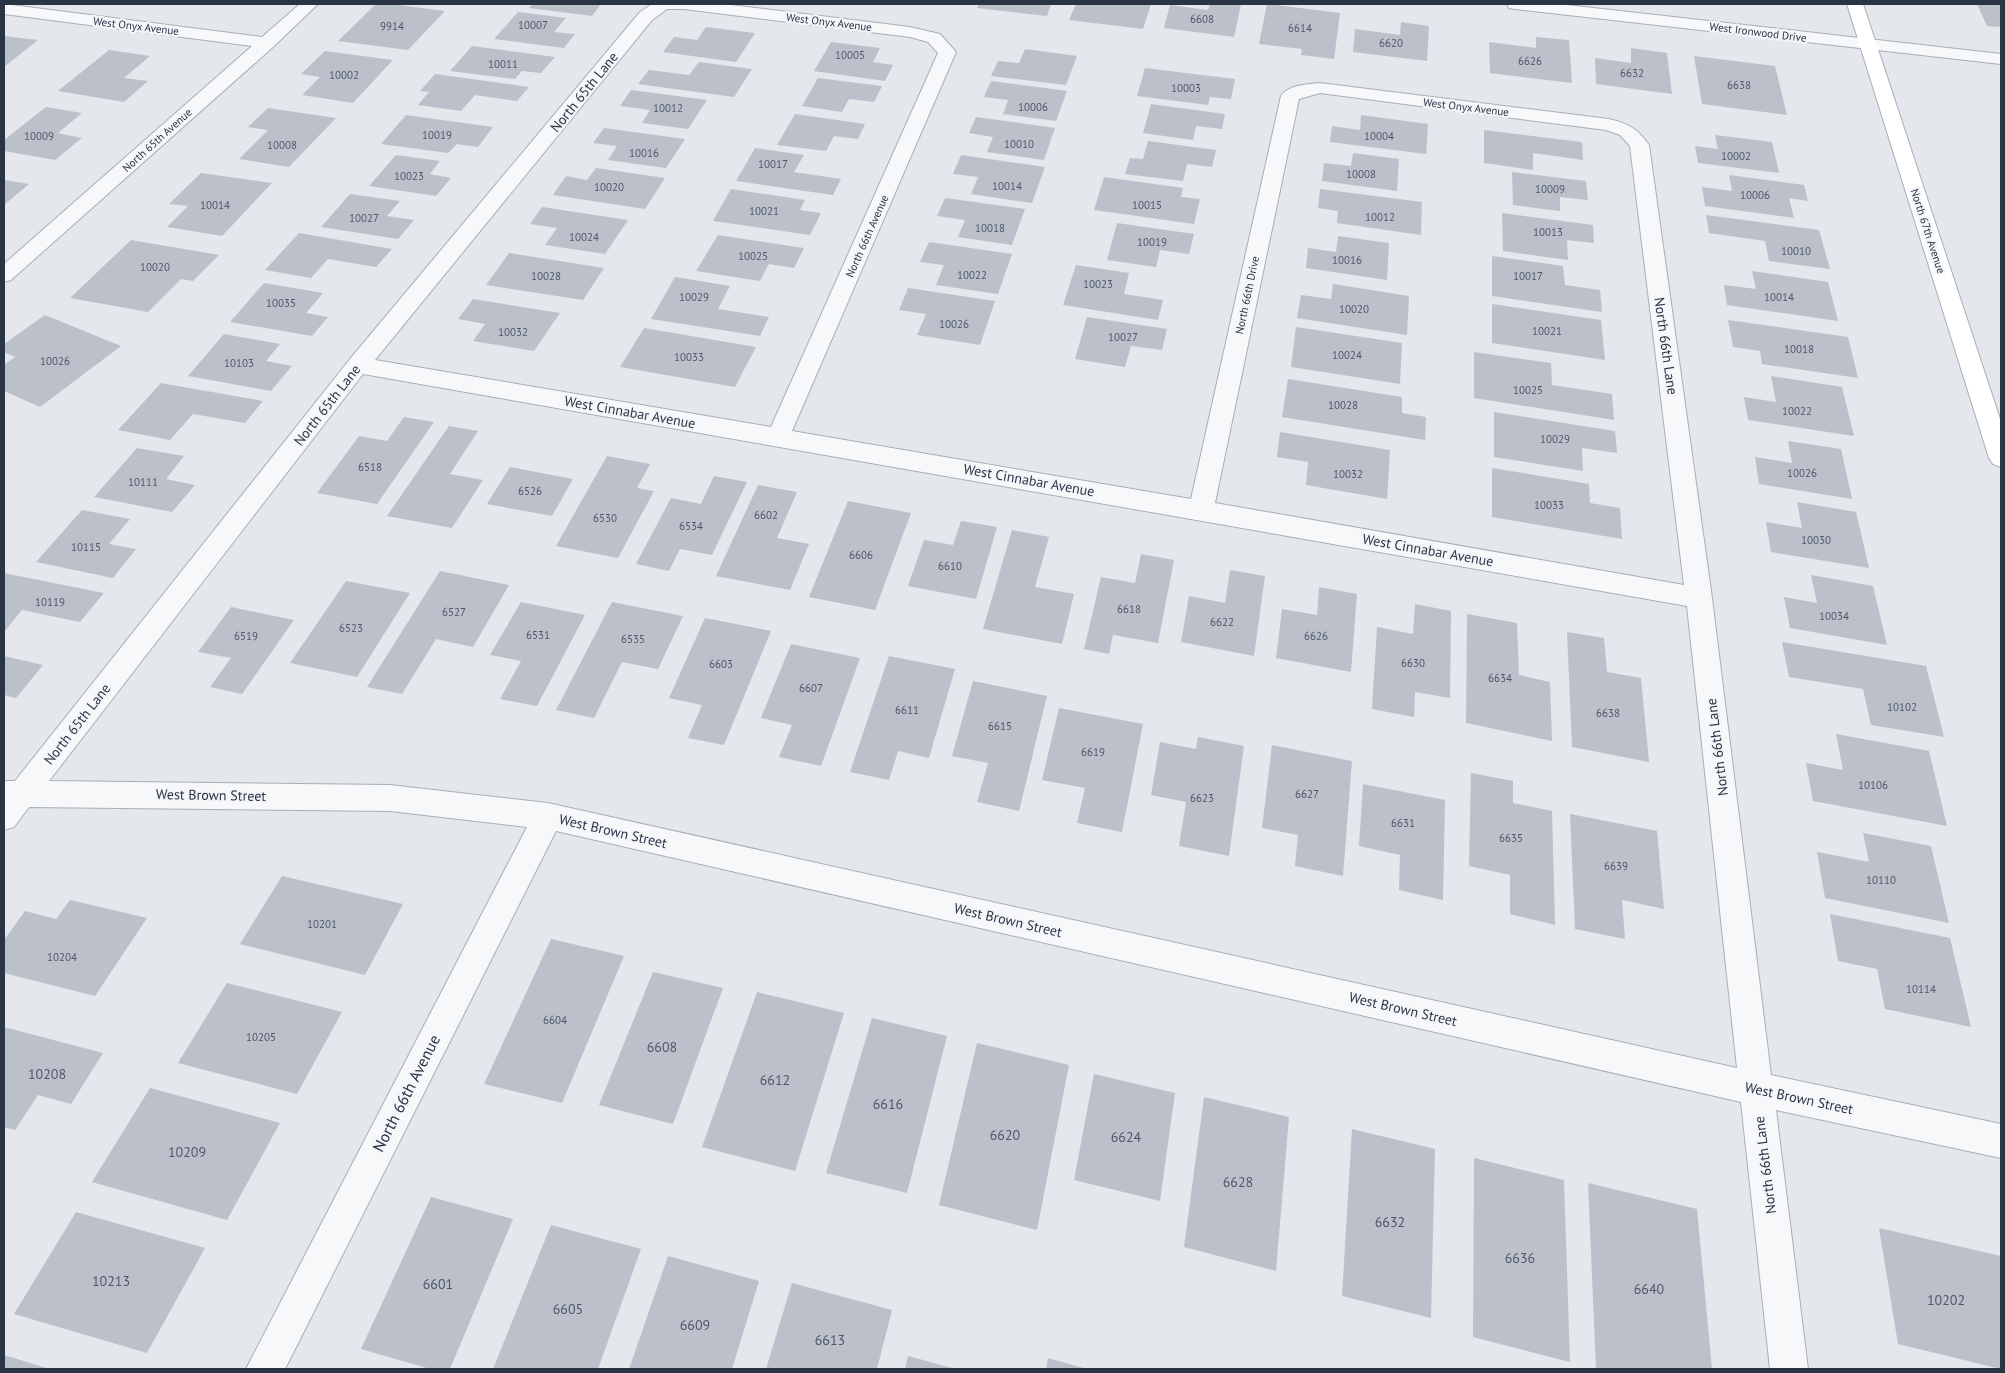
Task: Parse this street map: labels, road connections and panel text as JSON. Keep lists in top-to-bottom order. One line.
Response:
{"streets":{"main road":["North 67th Avenue"],"street":["West Onyx Avenue","West Ironwood Drive","North 65th Lane","North 65th Avenue","North 66th Avenue","North 66th Drive","North 66th Lane","West Cinnabar Avenue","West Brown Street"]},"crossings":[["West Onyx Avenue","North 65th Lane"],["West Onyx Avenue","North 65th Avenue"],["West Onyx Avenue","North 66th Avenue"],["West Onyx Avenue","North 66th Drive"],["West Onyx Avenue","North 66th Lane"],["West Ironwood Drive","North 67th Avenue"],["North 65th Lane","West Cinnabar Avenue"],["North 65th Lane","West Brown Street"],["North 66th Avenue","West Cinnabar Avenue"],["North 66th Avenue","West Brown Street"],["North 66th Drive","West Cinnabar Avenue"],["North 66th Lane","West Cinnabar Avenue"],["North 66th Lane","West Brown Street"]],"house_numbers":["6608","10007","9914","6614","6620","10005","6626","10011","6632","10002","6638","10003","10006","10012","10019","10009","10004","10010","10008","10016","10002","10017","10008","10023","10014","10020","10009","10006","10014","10015","10021","10012","10027","10018","10013","10024","10019","10010","10025","10016","10020","10022","10028","10017","10023","10029","10014","10035","10020","10026","10021","10032","10027","10018","10024","10033","10026","10103","10025","10028","10022","10029","6518","10026","10032","10111","6526","10033","6602","6530","6534","10030","10115","6606","6610","10119","6618","6527","10034","6622","6523","6531","6519","6626","6535","6630","6603","6634","6607","10102","6611","6638","6615","6619","10106","6627","6623","6631","6635","6639","10110","10201","10204","10114","6604","10205","6608","10208","6612","6616","6620","6624","10209","6628","6632","6636","10213","6601","6640","10202","6605","6609","6613"]}
